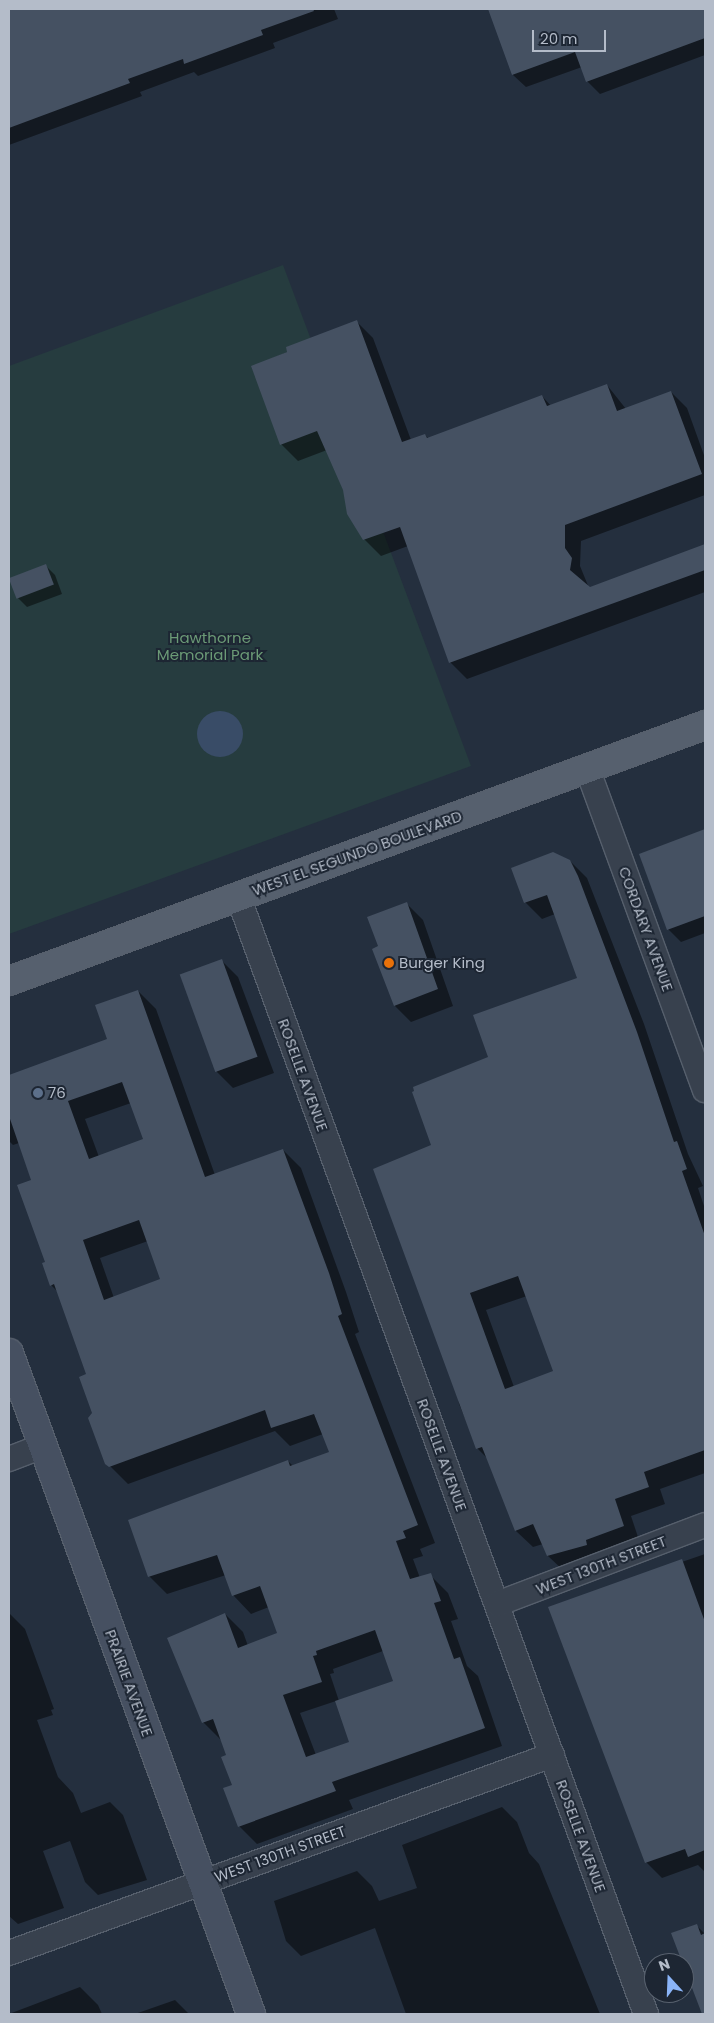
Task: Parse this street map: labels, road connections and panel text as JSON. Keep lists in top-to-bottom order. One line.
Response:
{"streets":{"main road":["WEST EL SEGUNDO BOULEVARD","PRAIRIE AVENUE"],"street":["CORDARY AVENUE","ROSELLE AVENUE","WEST 130TH STREET"]},"crossings":[["WEST EL SEGUNDO BOULEVARD","CORDARY AVENUE"],["WEST EL SEGUNDO BOULEVARD","ROSELLE AVENUE"],["ROSELLE AVENUE","WEST 130TH STREET"],["WEST 130TH STREET","PRAIRIE AVENUE"]],"parks":["Hawthorne Memorial Park"],"places":["Burger King","76"],"scale_bar":"20 m","north":"top"}
